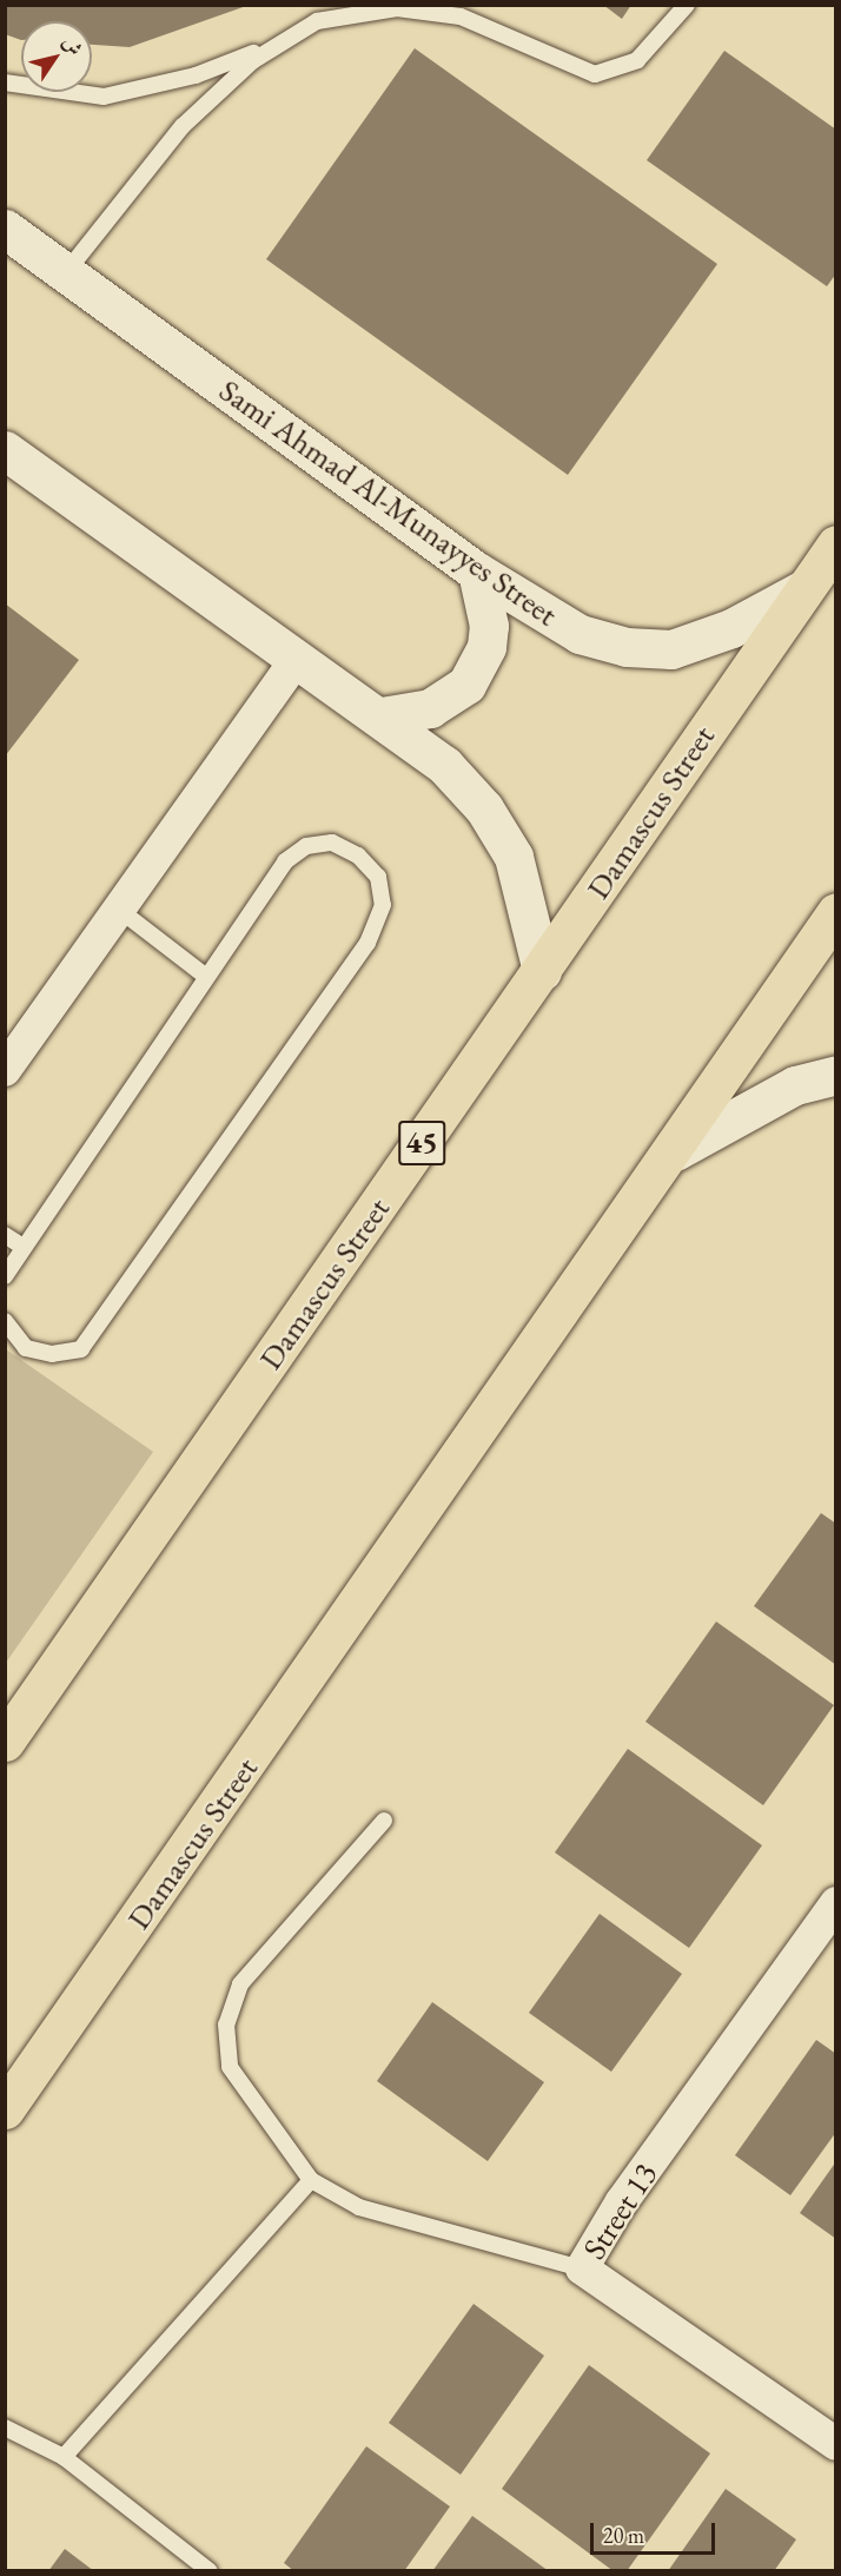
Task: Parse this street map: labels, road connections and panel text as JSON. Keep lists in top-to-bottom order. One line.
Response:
{"streets":{"main road":["Sami Ahmad Al-Munayyes Street","Damascus Street","45"],"street":["Street 13"]},"crossings":[["Sami Ahmad Al-Munayyes Street","Damascus Street"]],"scale_bar":"20 m","north":"top right"}
